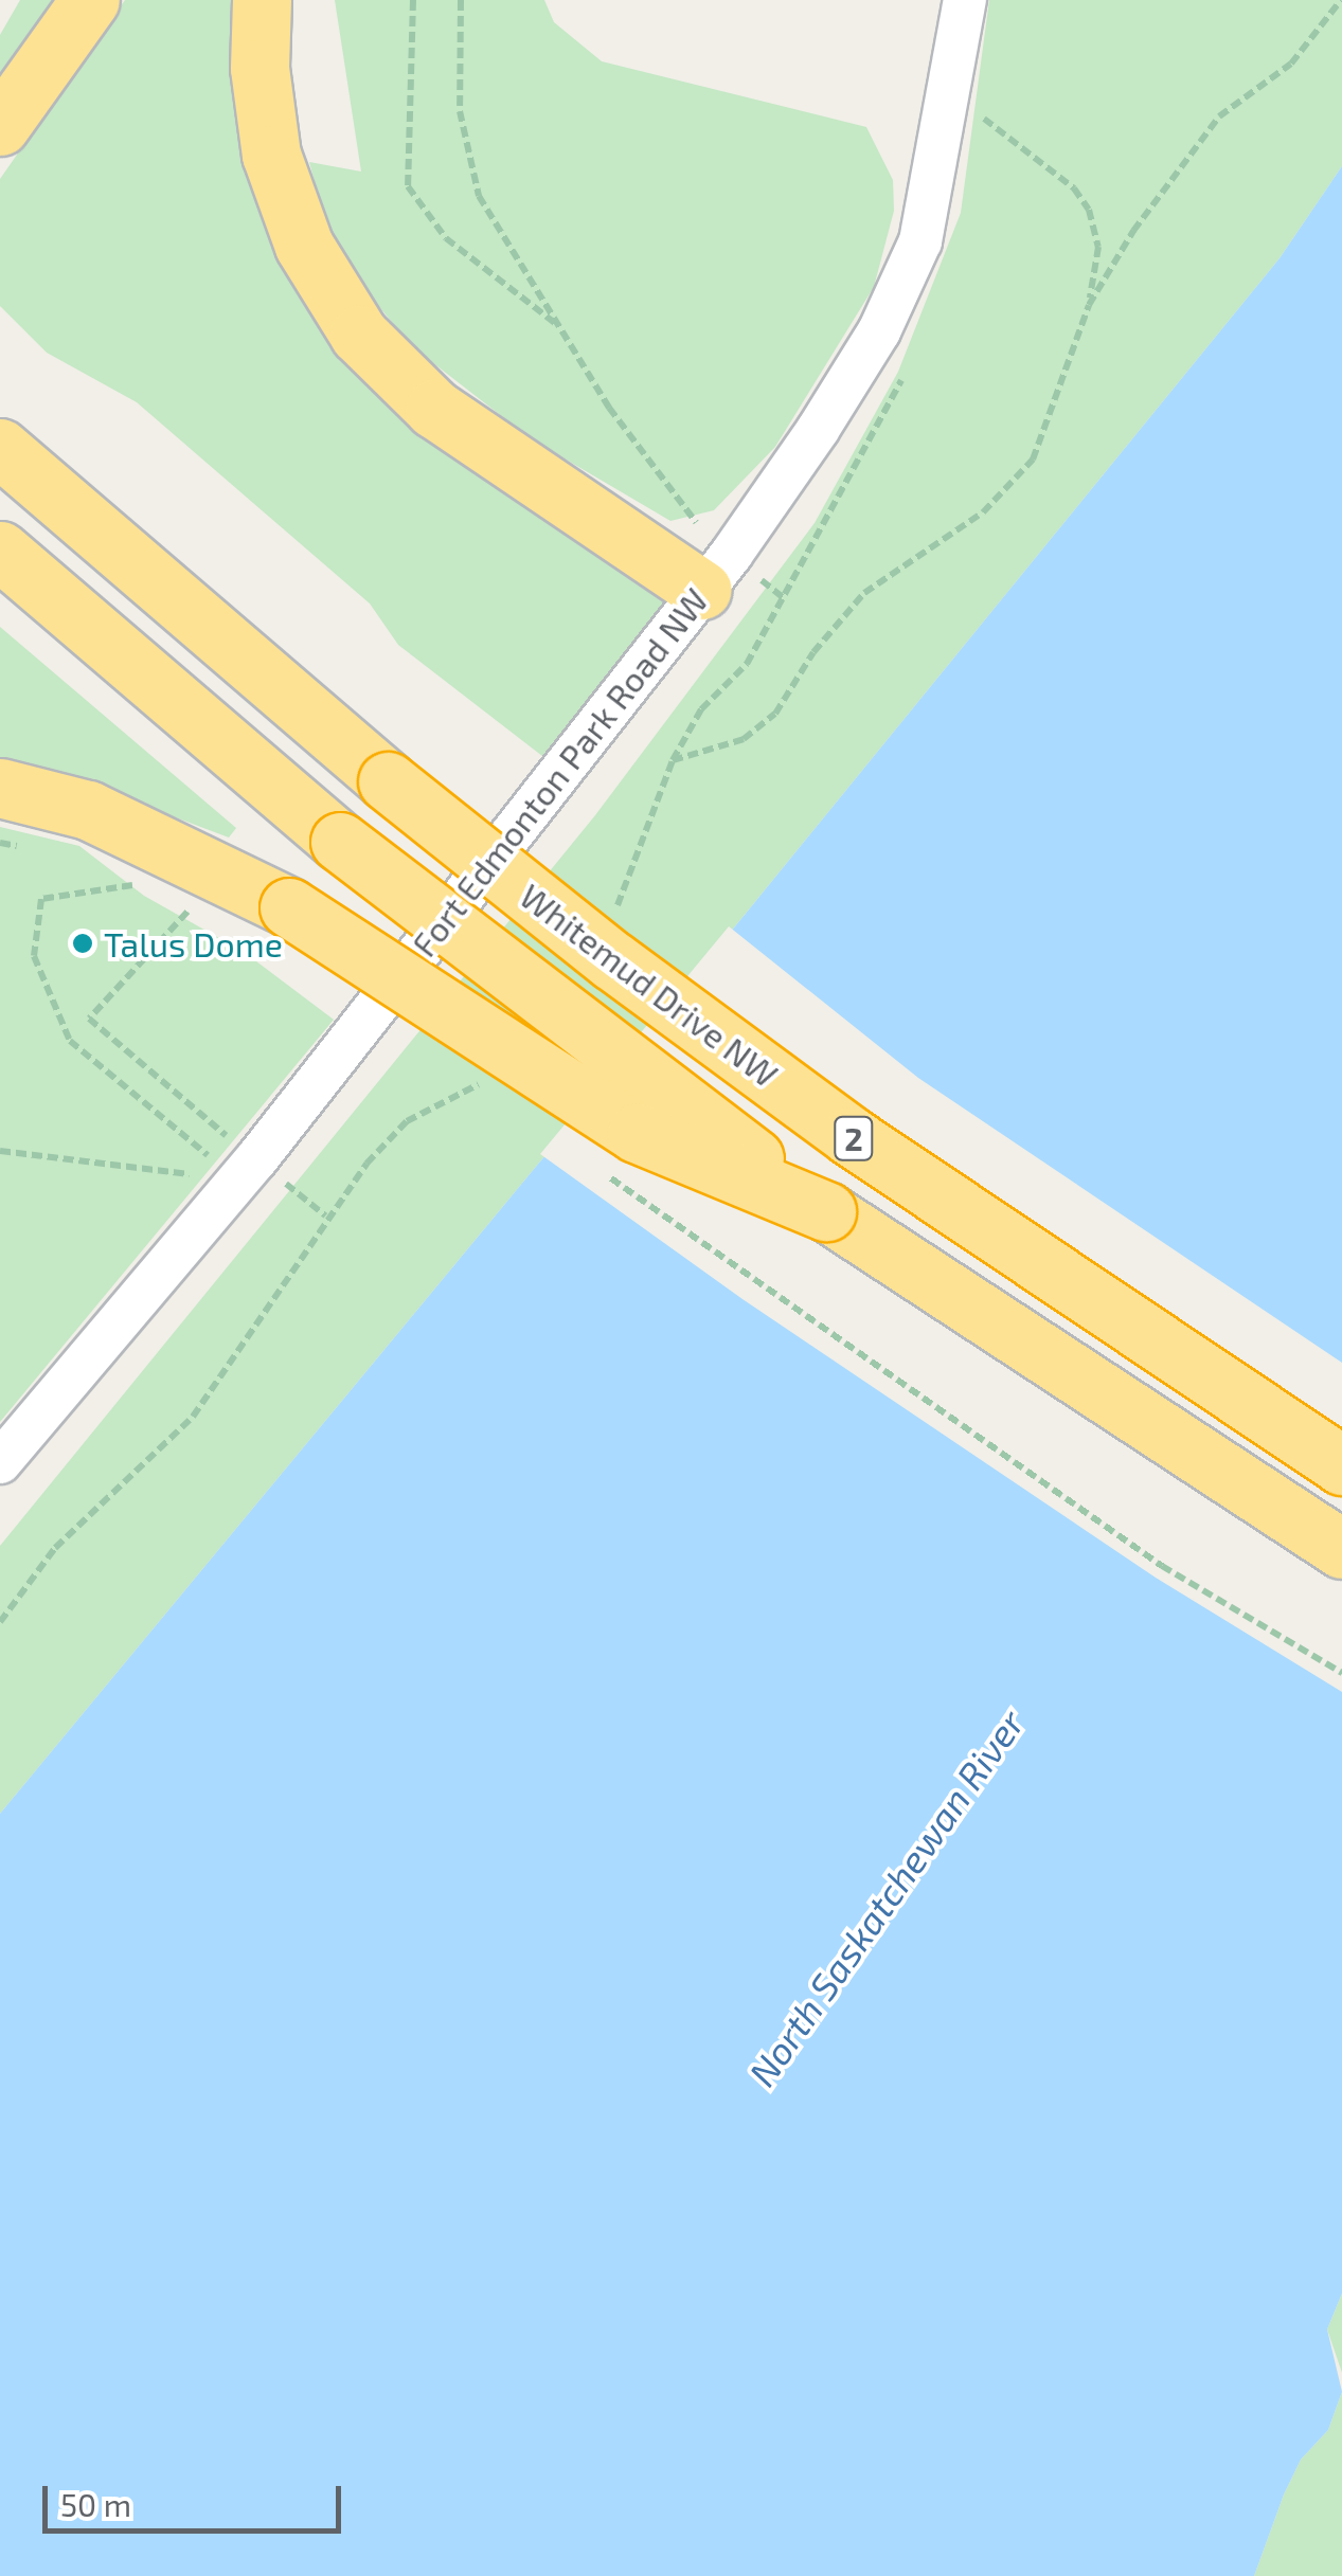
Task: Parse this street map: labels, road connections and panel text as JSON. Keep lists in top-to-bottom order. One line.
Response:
{"streets":{"highway":["Whitemud Drive NW","2"],"street":["Fort Edmonton Park Road NW"]},"water":["North Saskatchewan River"],"places":["Talus Dome"],"scale_bar":"50 m"}
